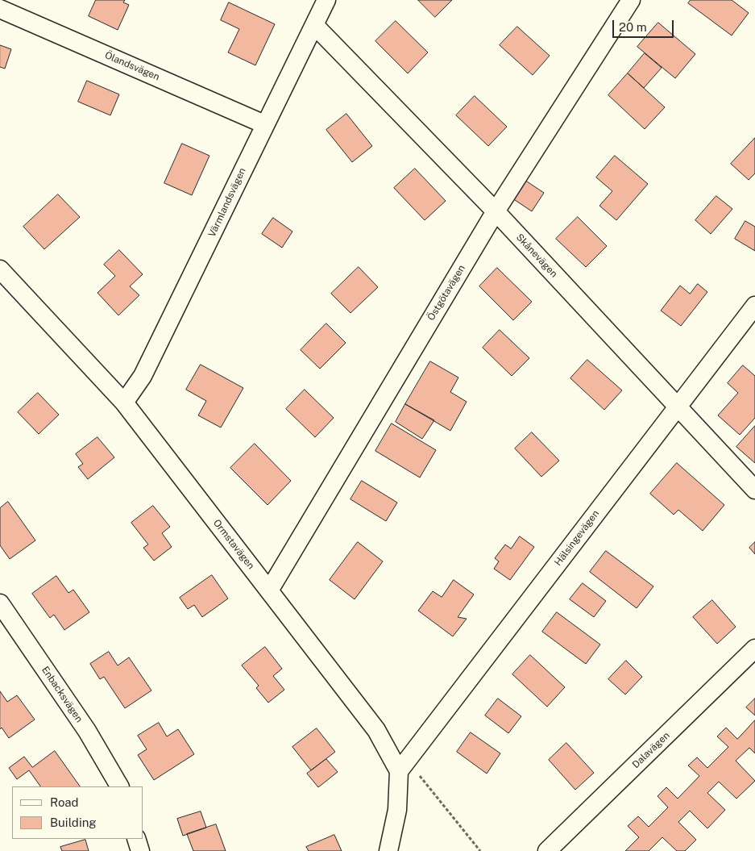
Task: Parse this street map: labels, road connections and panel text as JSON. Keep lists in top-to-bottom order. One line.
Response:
{"streets":{"street":["Ölandsvägen","Värmlandsvägen","Skånevägen","Östgötavägen","Hälsingevägen","Ormstavägen","Enbacksvägen","Dalavägen"]},"crossings":[["Ölandsvägen","Värmlandsvägen"],["Värmlandsvägen","Skånevägen"],["Värmlandsvägen","Ormstavägen"],["Skånevägen","Östgötavägen"],["Skånevägen","Hälsingevägen"],["Östgötavägen","Ormstavägen"],["Hälsingevägen","Ormstavägen"]],"legend":["Road","Building"],"scale_bar":"20 m"}
